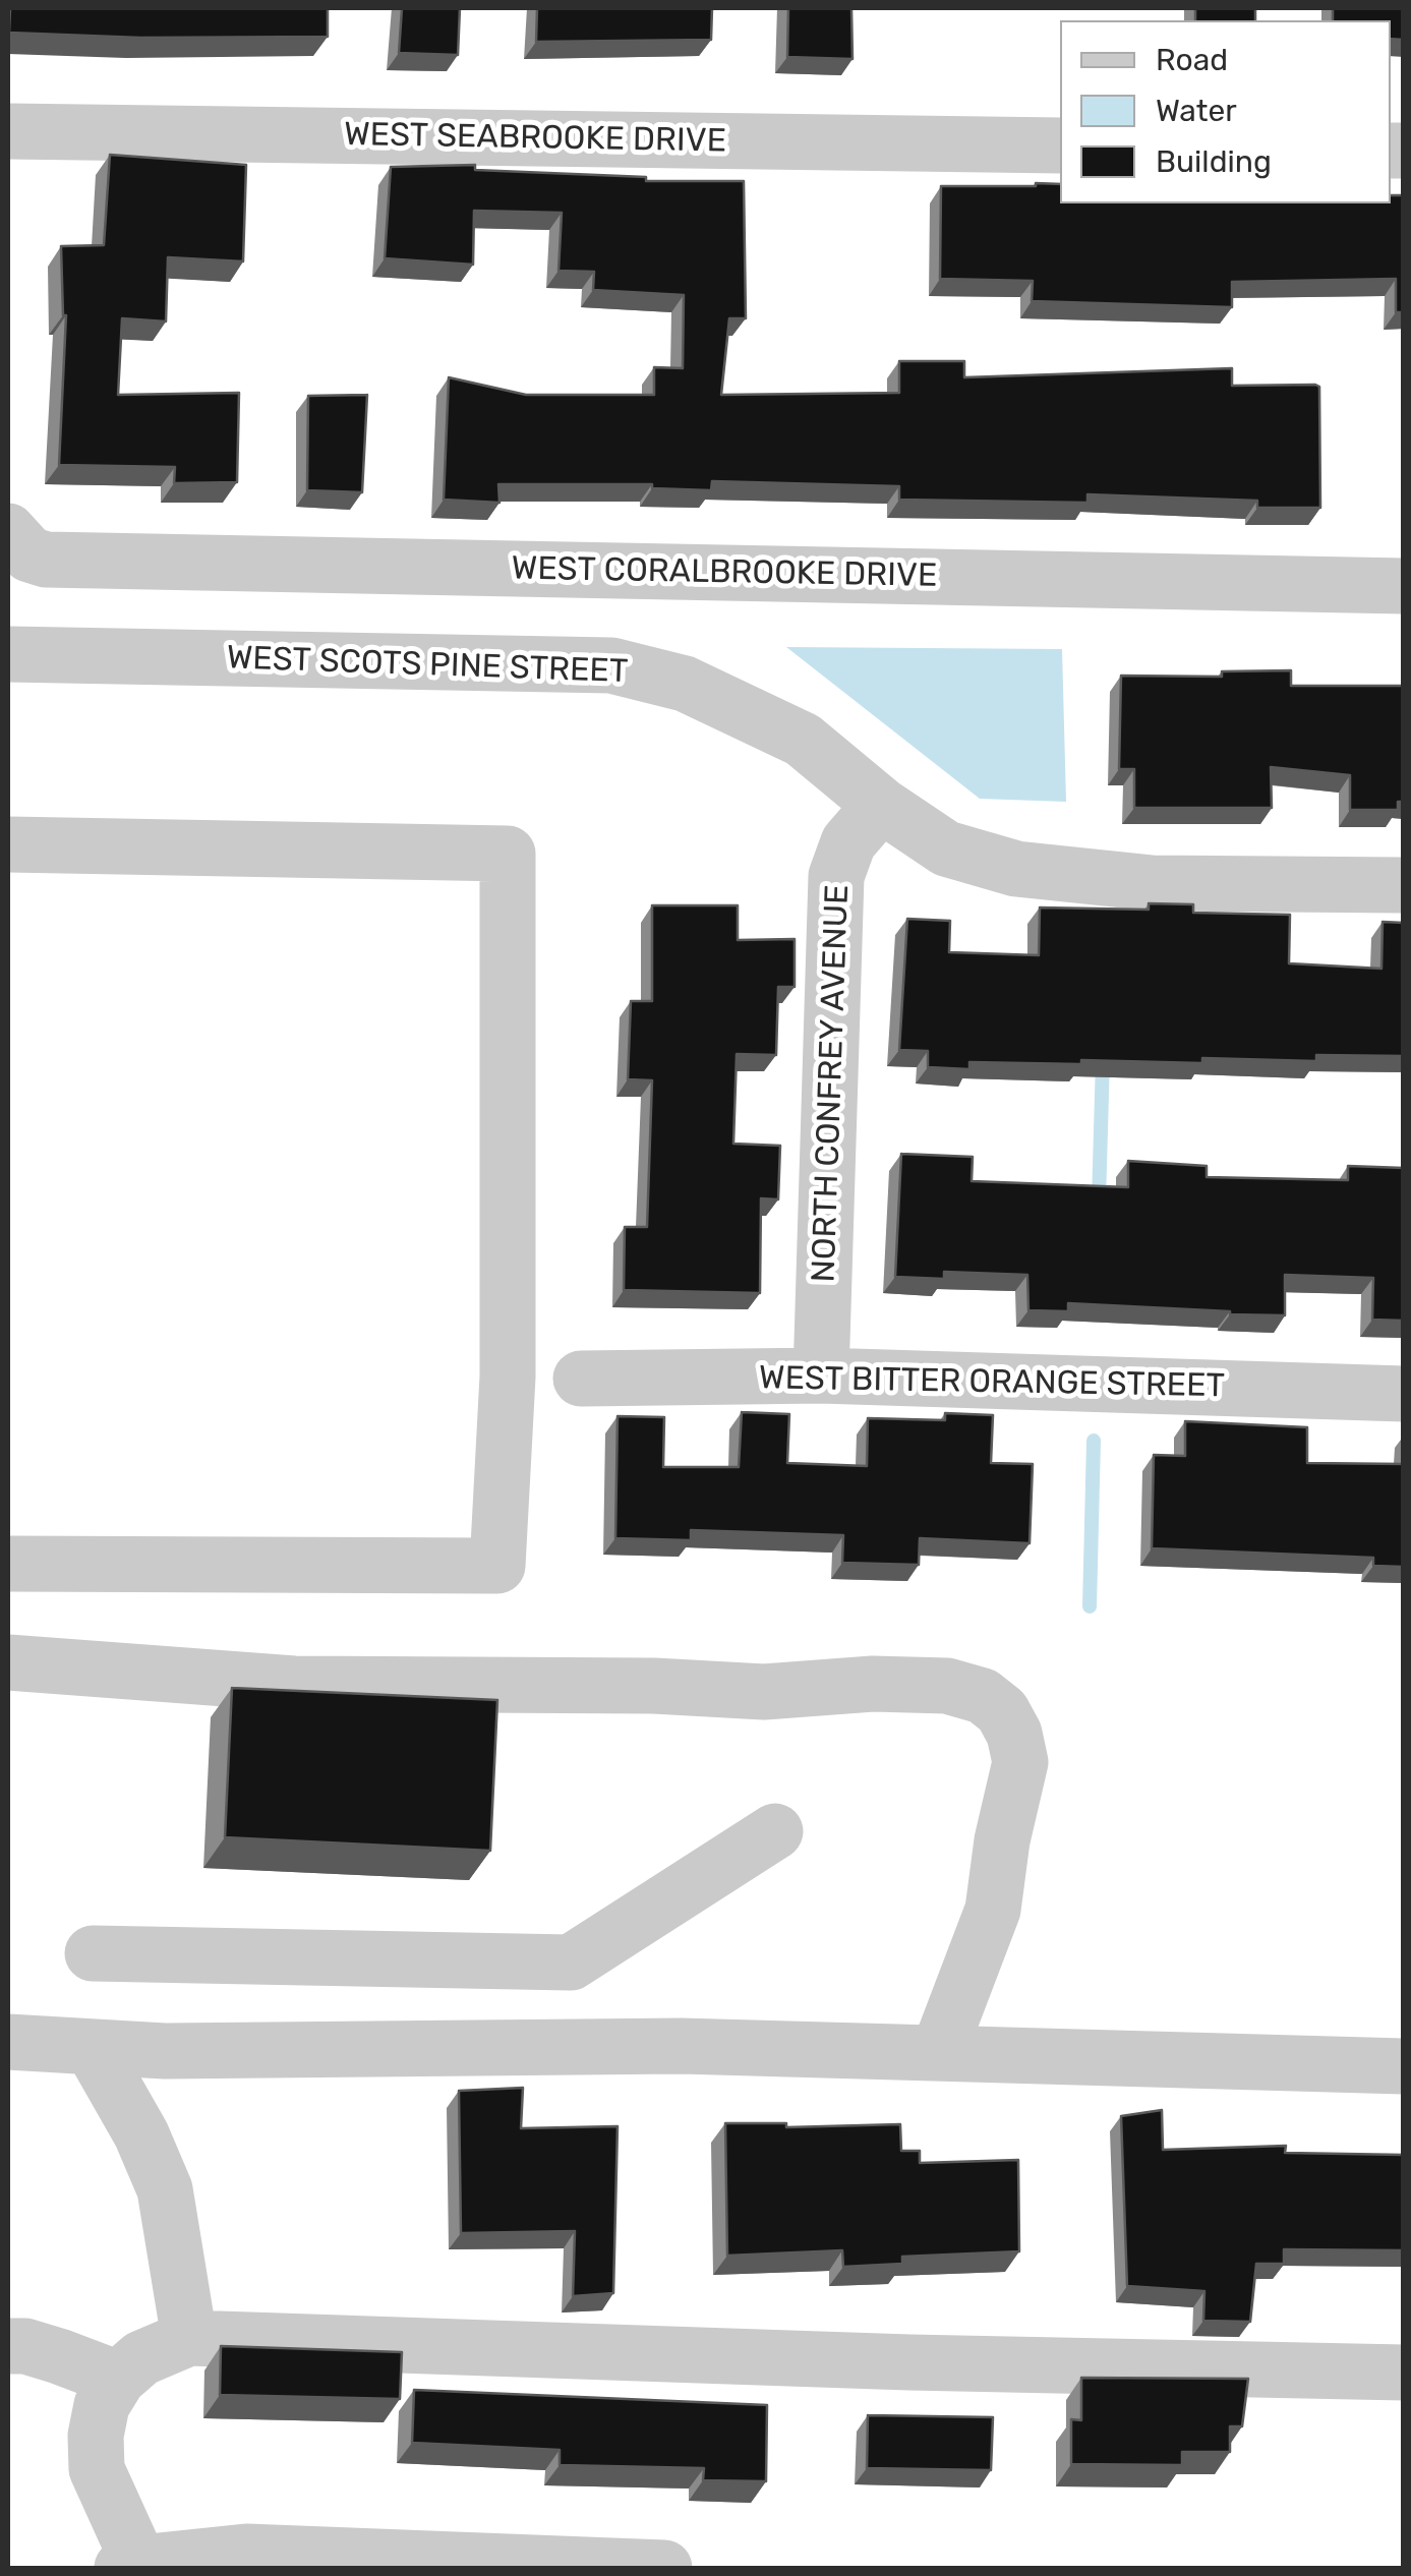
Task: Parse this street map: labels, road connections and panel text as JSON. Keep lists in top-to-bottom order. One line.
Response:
{"streets":{"street":["WEST SEABROOKE DRIVE","WEST CORALBROOKE DRIVE","WEST SCOTS PINE STREET","NORTH CONFREY AVENUE","WEST BITTER ORANGE STREET"]},"crossings":[["WEST SCOTS PINE STREET","NORTH CONFREY AVENUE"],["NORTH CONFREY AVENUE","WEST BITTER ORANGE STREET"]],"legend":["Road","Water","Building"]}
